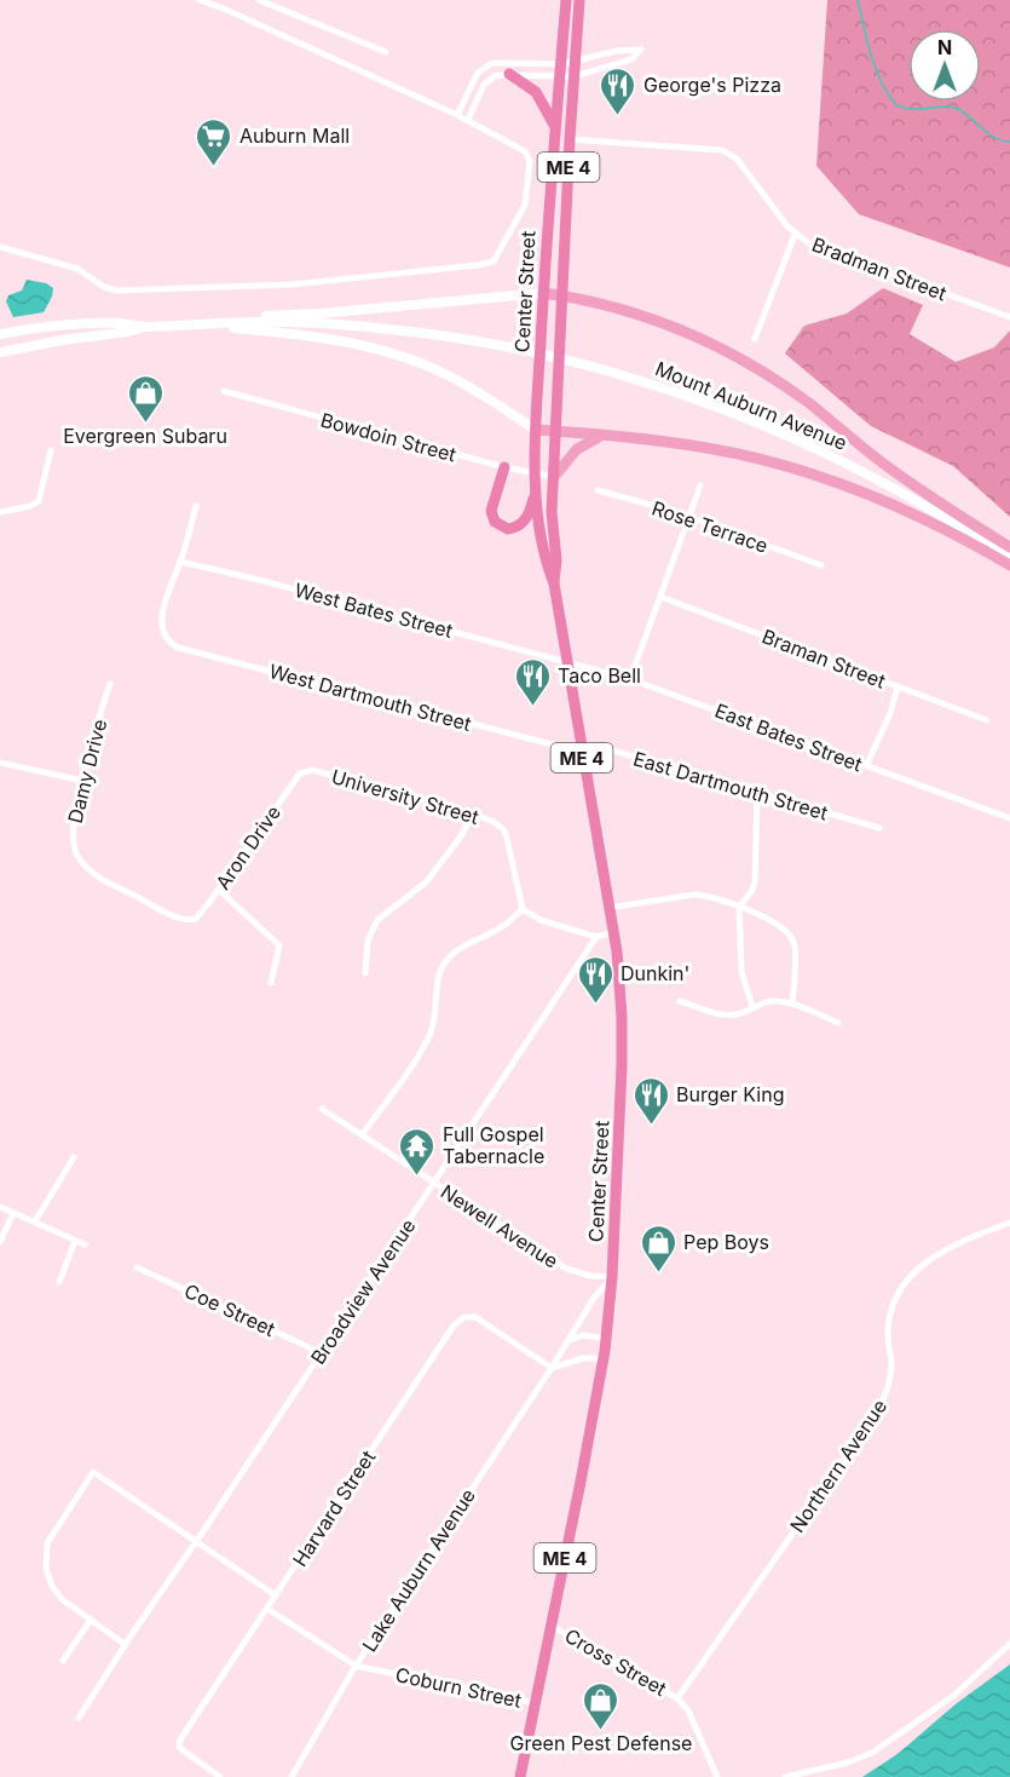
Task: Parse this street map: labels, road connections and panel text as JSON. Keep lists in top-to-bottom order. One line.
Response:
{"streets":{"highway":["ME 4","Center Street"],"main road":["Mount Auburn Avenue"],"street":["Bradman Street","Bowdoin Street","Rose Terrace","West Bates Street","Braman Street","West Dartmouth Street","East Bates Street","Damy Drive","East Dartmouth Street","University Street","Aron Drive","Newell Avenue","Broadview Avenue","Coe Street","Northern Avenue","Harvard Street","Lake Auburn Avenue","Cross Street","Coburn Street"]},"crossings":[["Bradman Street","Center Street"],["Center Street","Bowdoin Street"],["Center Street","West Bates Street"],["Center Street","West Dartmouth Street"],["Center Street","East Bates Street"],["Center Street","East Dartmouth Street"],["Center Street","Newell Avenue"],["Center Street","Lake Auburn Avenue"],["Center Street","Cross Street"],["Center Street","Coburn Street"],["West Bates Street","West Dartmouth Street"],["West Bates Street","East Bates Street"],["West Dartmouth Street","East Dartmouth Street"],["Damy Drive","Aron Drive"],["University Street","Aron Drive"],["Newell Avenue","Broadview Avenue"],["Newell Avenue","Lake Auburn Avenue"],["Broadview Avenue","Coe Street"],["Northern Avenue","Cross Street"],["Harvard Street","Lake Auburn Avenue"],["Harvard Street","Coburn Street"],["Lake Auburn Avenue","Coburn Street"]],"places":{"restaurant":["George's Pizza","Taco Bell","Dunkin'","Burger King"],"supermarket":["Auburn Mall"],"shop":["Evergreen Subaru","Pep Boys","Green Pest Defense"],"temple":["Full Gospel Tabernacle"]},"north":"top"}
